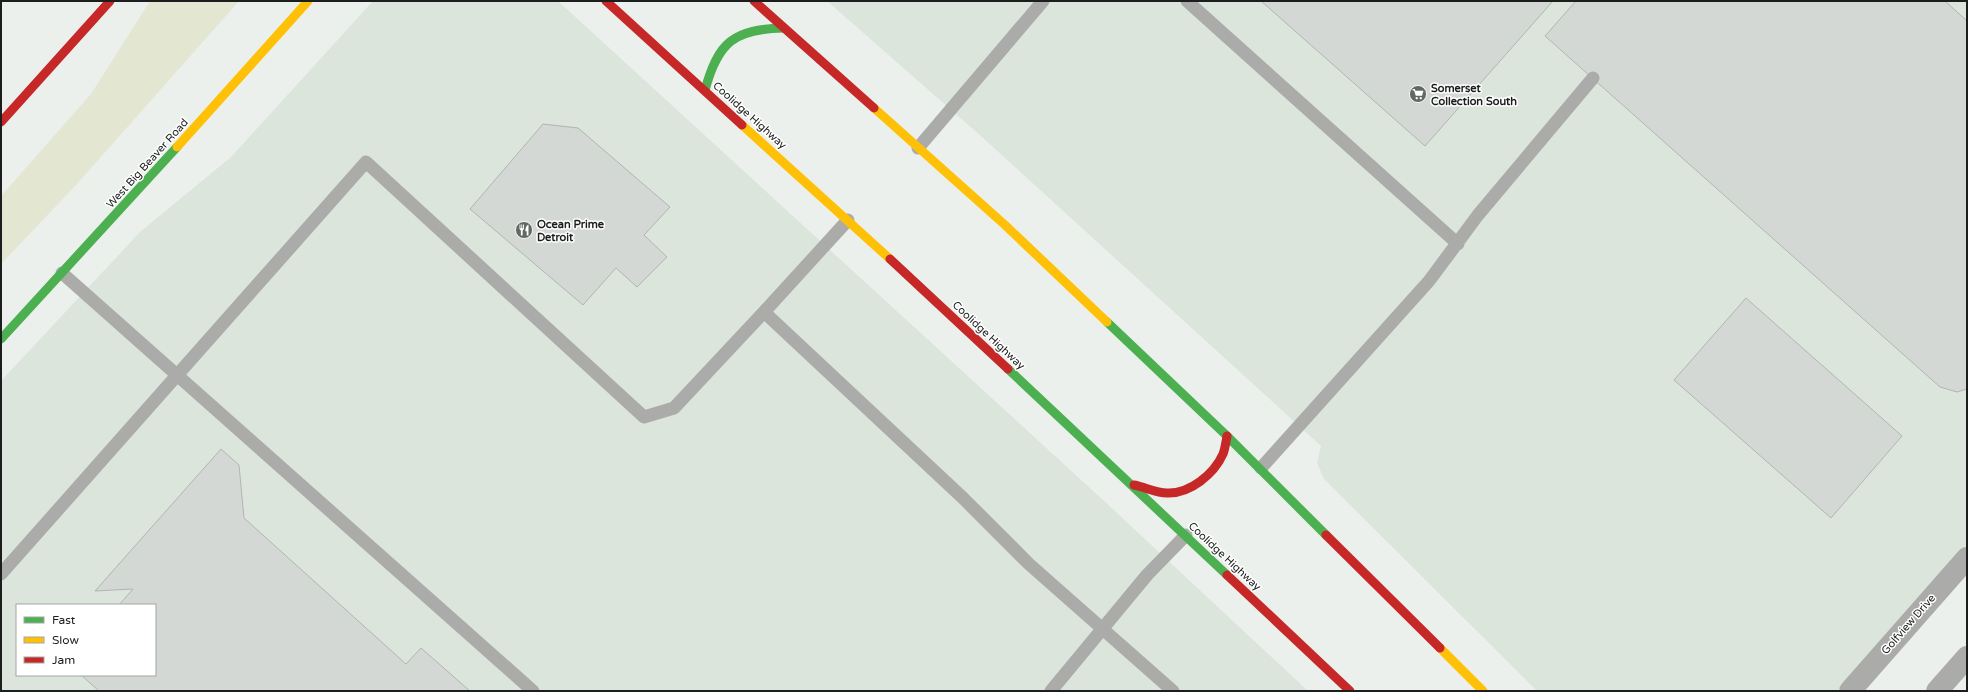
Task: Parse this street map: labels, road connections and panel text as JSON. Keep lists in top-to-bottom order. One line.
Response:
{"streets":{"main road":["Coolidge Highway","West Big Beaver Road"],"street":["Golfview Drive"]},"places":{"supermarket":["Somerset Collection South"],"restaurant":["Ocean Prime Detroit"]},"legend":["Fast","Slow","Jam"]}
